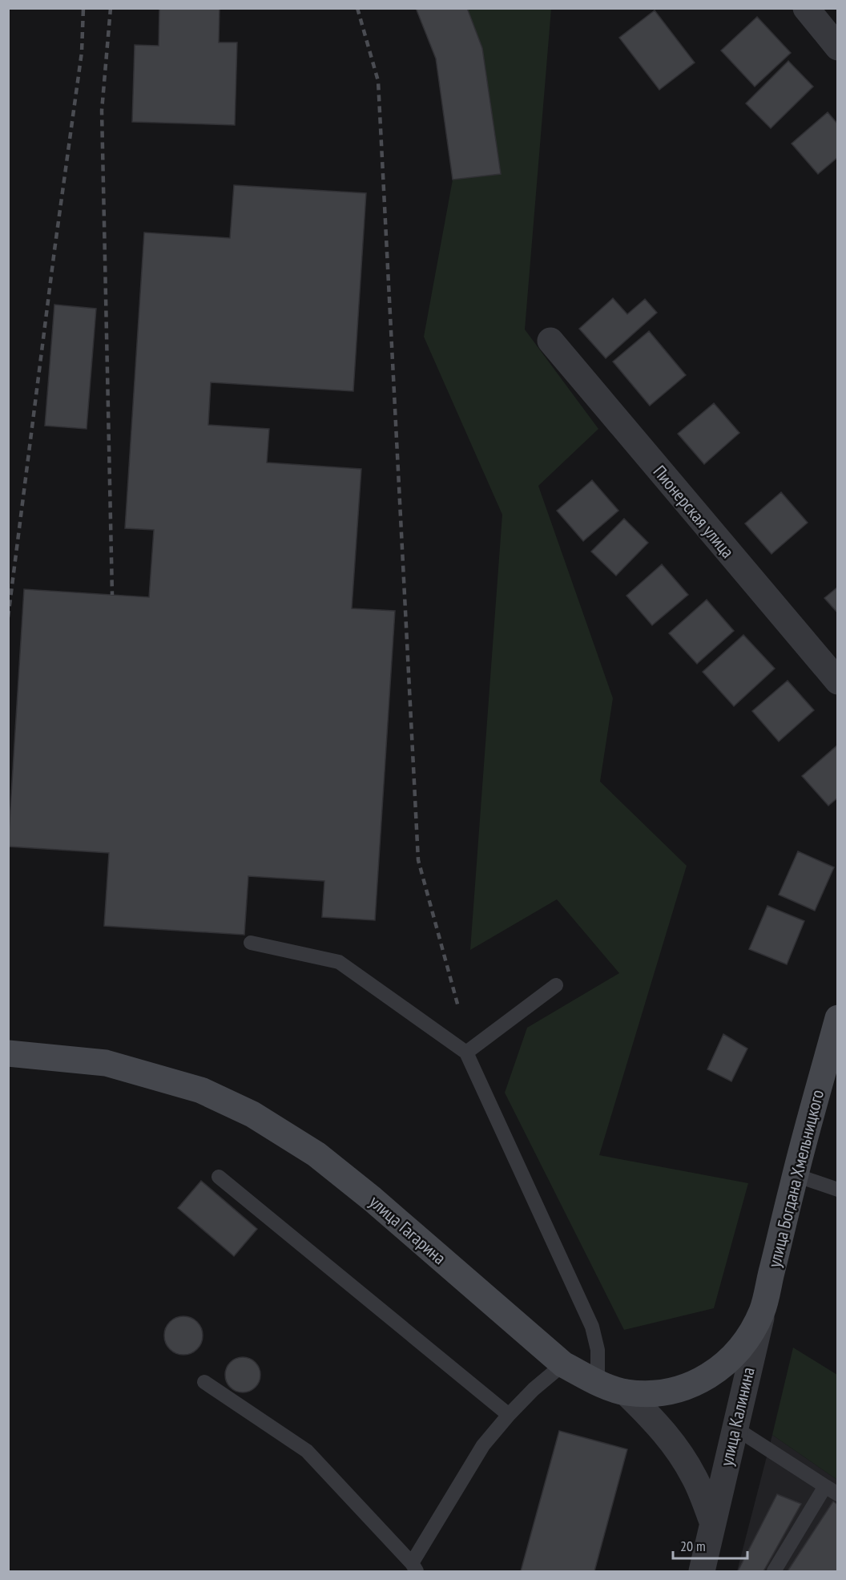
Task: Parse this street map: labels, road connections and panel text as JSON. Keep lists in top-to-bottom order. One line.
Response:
{"streets":{"main road":["улица Богдана Хмельницкого","улица Гагарина"],"street":["Пионерская улица","улица Калинина"]},"crossings":[["улица Богдана Хмельницкого","улица Гагарина"],["улица Богдана Хмельницкого","улица Калинина"],["улица Гагарина","улица Калинина"]],"scale_bar":"20 m"}
